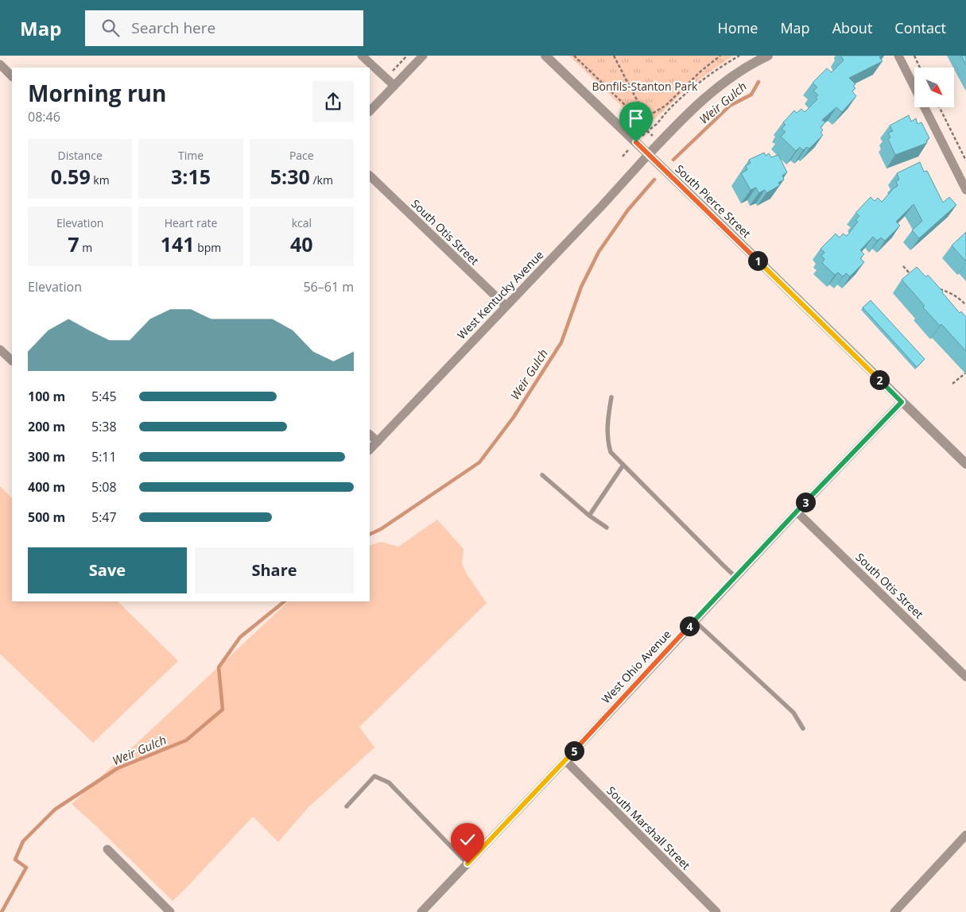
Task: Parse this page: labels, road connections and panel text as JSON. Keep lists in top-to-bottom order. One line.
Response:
{"streets":{"street":["South Pierce Street","South Otis Street","West Kentucky Avenue","West Ohio Avenue","South Marshall Street"]},"crossings":[["South Pierce Street","West Kentucky Avenue"],["South Pierce Street","West Ohio Avenue"],["South Otis Street","West Kentucky Avenue"],["South Otis Street","West Ohio Avenue"],["West Ohio Avenue","South Marshall Street"]],"water":["Weir Gulch"],"parks":["Bonfils-Stanton Park"],"north":"bottom right","page":{"header":"Map","search":"Search here","nav":["Home","Map","About","Contact"],"heading":["Morning run","08:46"],"stats":[["Distance","0.59 km"],["Time","3:15"],["Pace","5:30 /km"],["Elevation","7 m"],["Heart rate","141 bpm"],["kcal","40"]],"pins":["1","2","3","4","5"],"chart":["Elevation","56–61 m"],"list":[{"name":"100 m","note":"5:45"},{"name":"200 m","note":"5:38"},{"name":"300 m","note":"5:11"},{"name":"400 m","note":"5:08"},{"name":"500 m","note":"5:47"}],"buttons":["Save","Share"]}}
